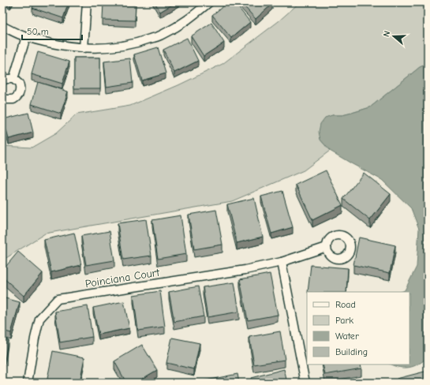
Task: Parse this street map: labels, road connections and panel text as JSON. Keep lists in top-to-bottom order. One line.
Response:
{"streets":{"street":["Poinciana Court"]},"legend":["Road","Park","Water","Building"],"scale_bar":"50 m","north":"left"}
